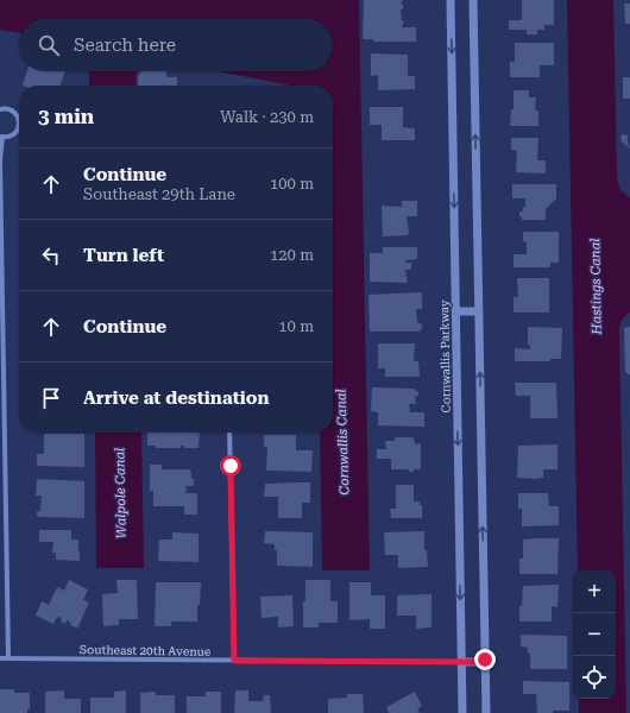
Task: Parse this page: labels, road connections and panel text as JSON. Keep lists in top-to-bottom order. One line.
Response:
{"streets":{"street":["Cornwallis Parkway","Southeast 20th Avenue"]},"crossings":[["Cornwallis Parkway","Southeast 20th Avenue"]],"water":["Hastings Canal","Cornwallis Canal","Walpole Canal"],"page":{"search":"Search here","heading":["3 min","Walk · 230 m"],"list":[["Continue","Southeast 29th Lane","100 m"],["Turn left","120 m"],["Continue","10 m"],"Arrive at destination"],"map_buttons":["+","−"]}}
